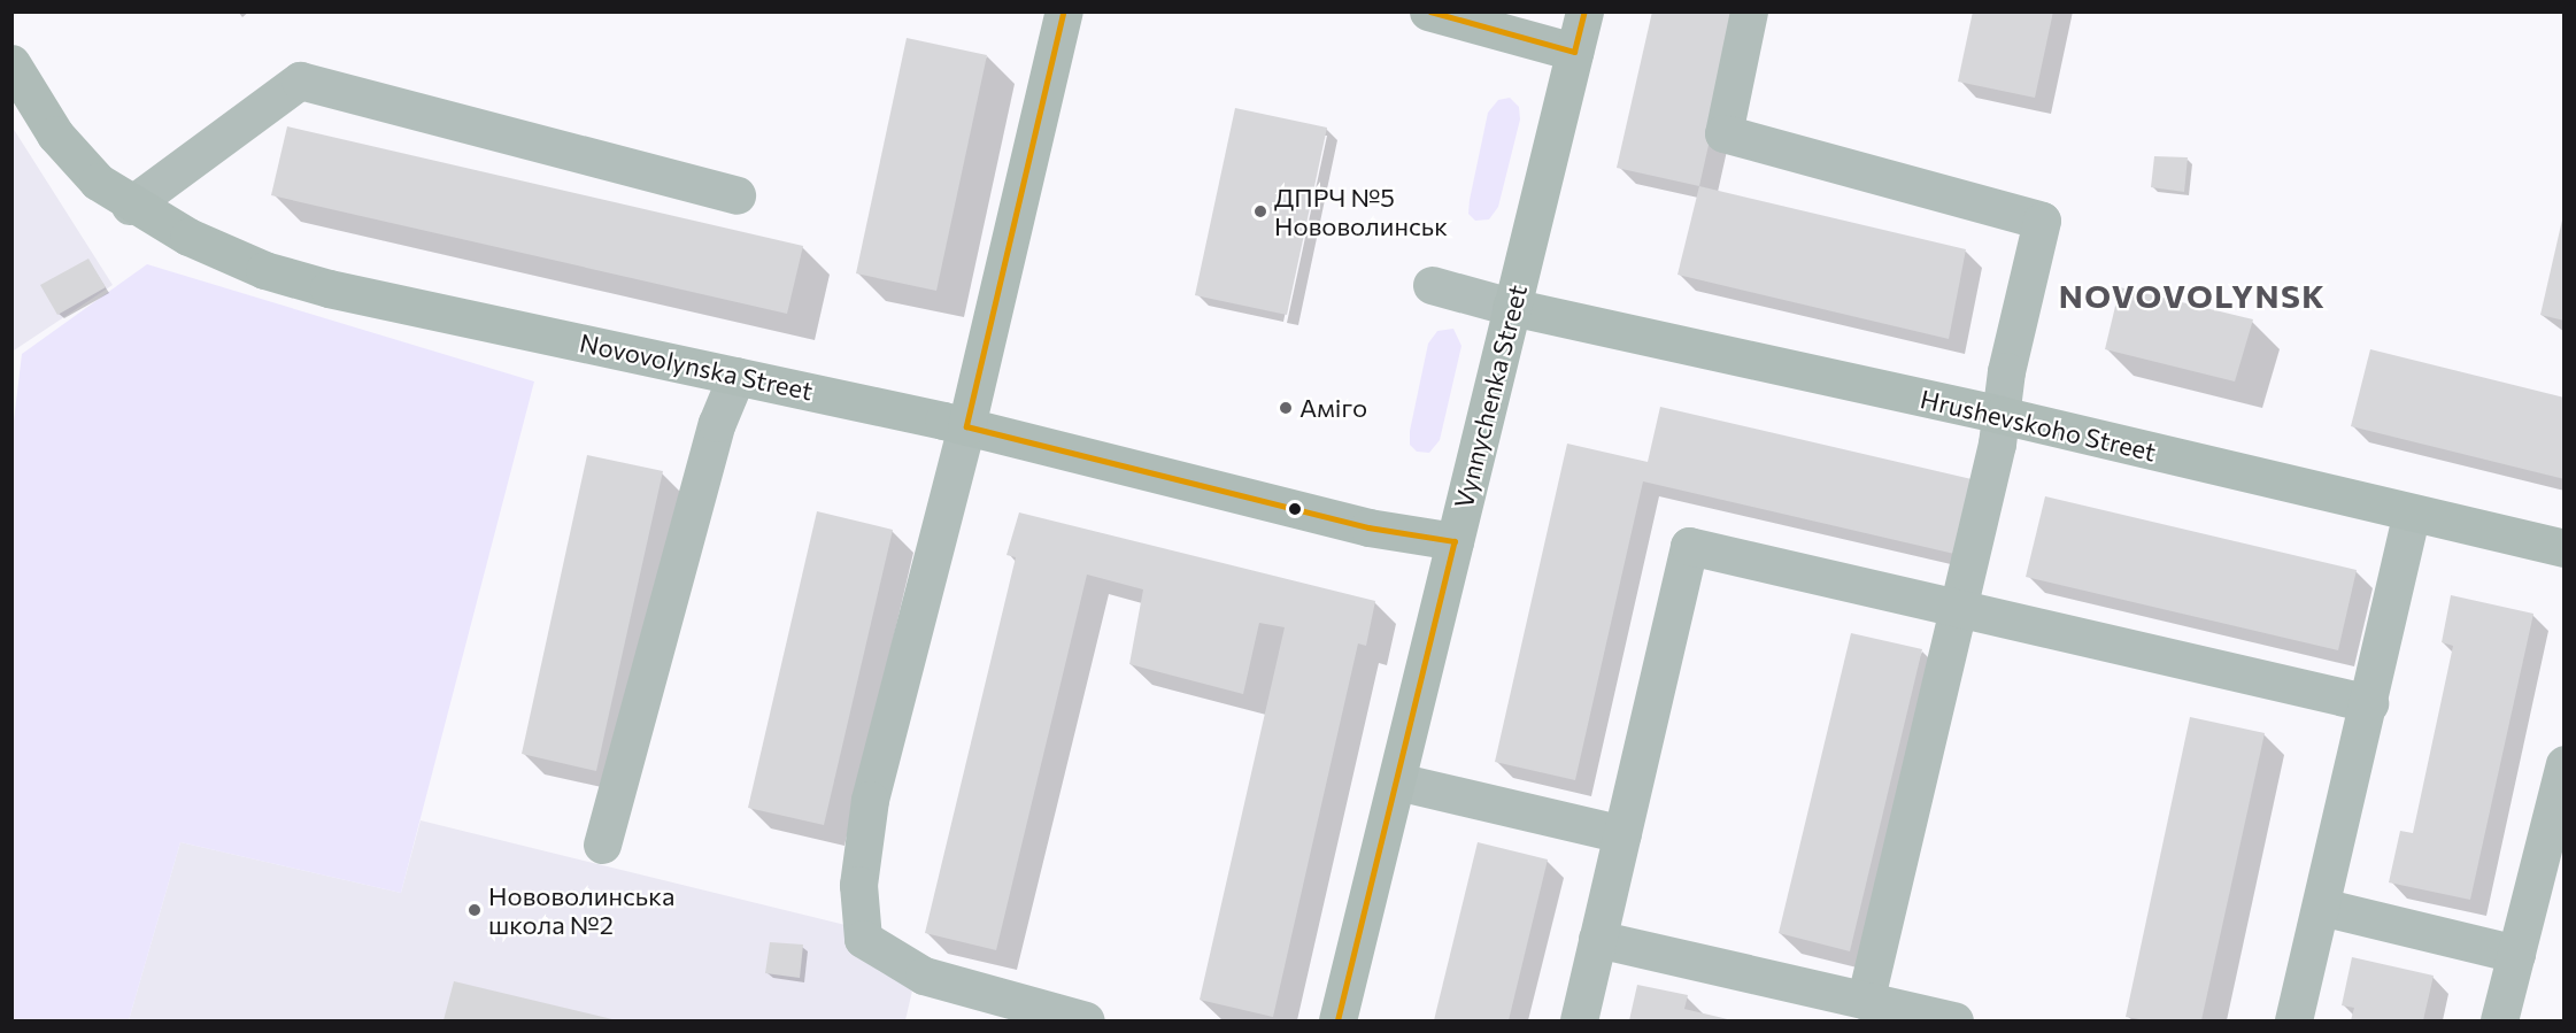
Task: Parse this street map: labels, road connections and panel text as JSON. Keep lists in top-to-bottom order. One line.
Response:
{"streets":{"street":["Novovolynska Street","Vynnychenka Street","Hrushevskoho Street"]},"crossings":[["Novovolynska Street","Vynnychenka Street"],["Vynnychenka Street","Hrushevskoho Street"]],"districts":["NOVOVOLYNSK"],"places":["ДПРЧ №5 Нововолинськ","Аміго","Нововолинська школа №2"]}
